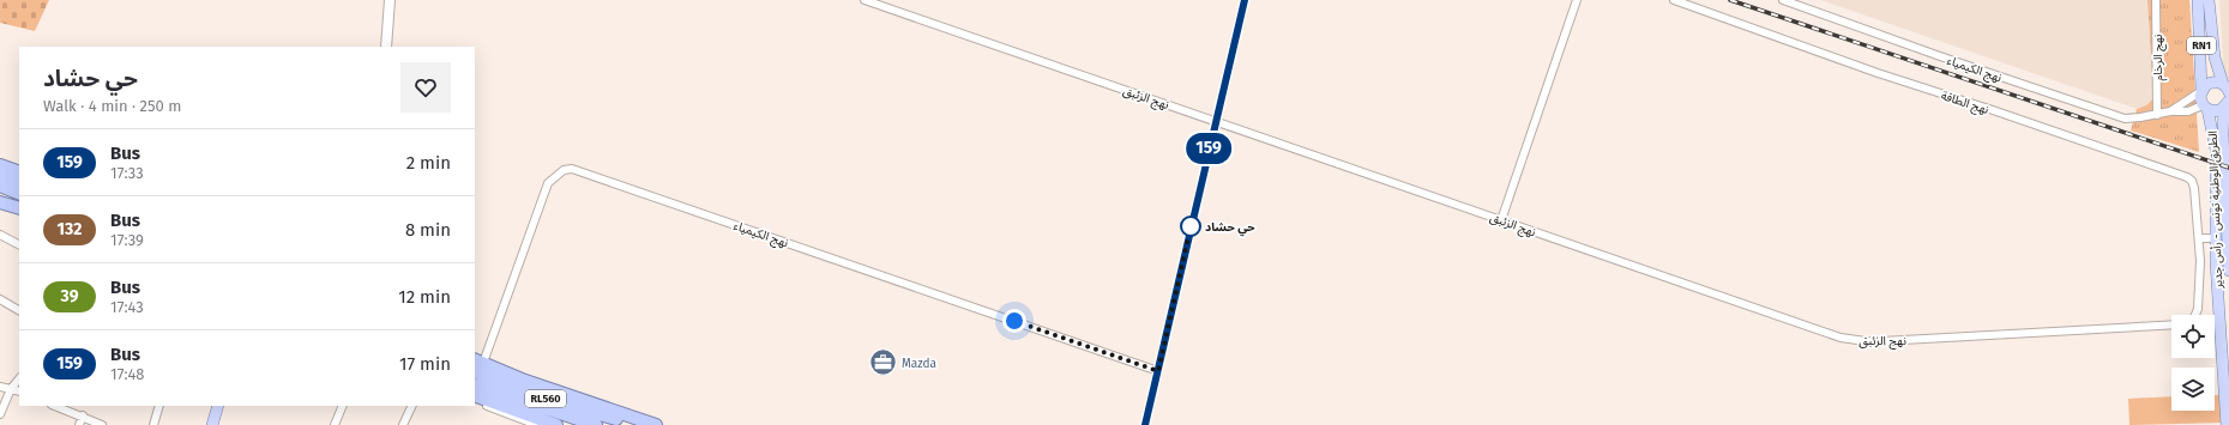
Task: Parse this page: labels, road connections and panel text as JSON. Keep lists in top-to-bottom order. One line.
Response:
{"streets":{"highway":["RL560"],"main road":["RN1","الطريق الوطنية تونس - رأس جدير"],"street":["نهج الرخام","نهج الكيمياء","نهج الزئبق","نهج الطاقة"]},"crossings":[["RN1","الطريق الوطنية تونس - رأس جدير"],["نهج الرخام","نهج الكيمياء"]],"places":{"other":["حي حشاد"],"office":["Mazda"]},"lines":["bus line 159"],"page":{"on_map":"159","heading":["حي حشاد","Walk · 4 min · 250 m"],"list":[{"mark":"159","name":"Bus","note":"17:33","value":"2 min"},{"mark":"132","name":"Bus","note":"17:39","value":"8 min"},{"mark":"39","name":"Bus","note":"17:43","value":"12 min"},{"mark":"159","name":"Bus","note":"17:48","value":"17 min"}]}}
